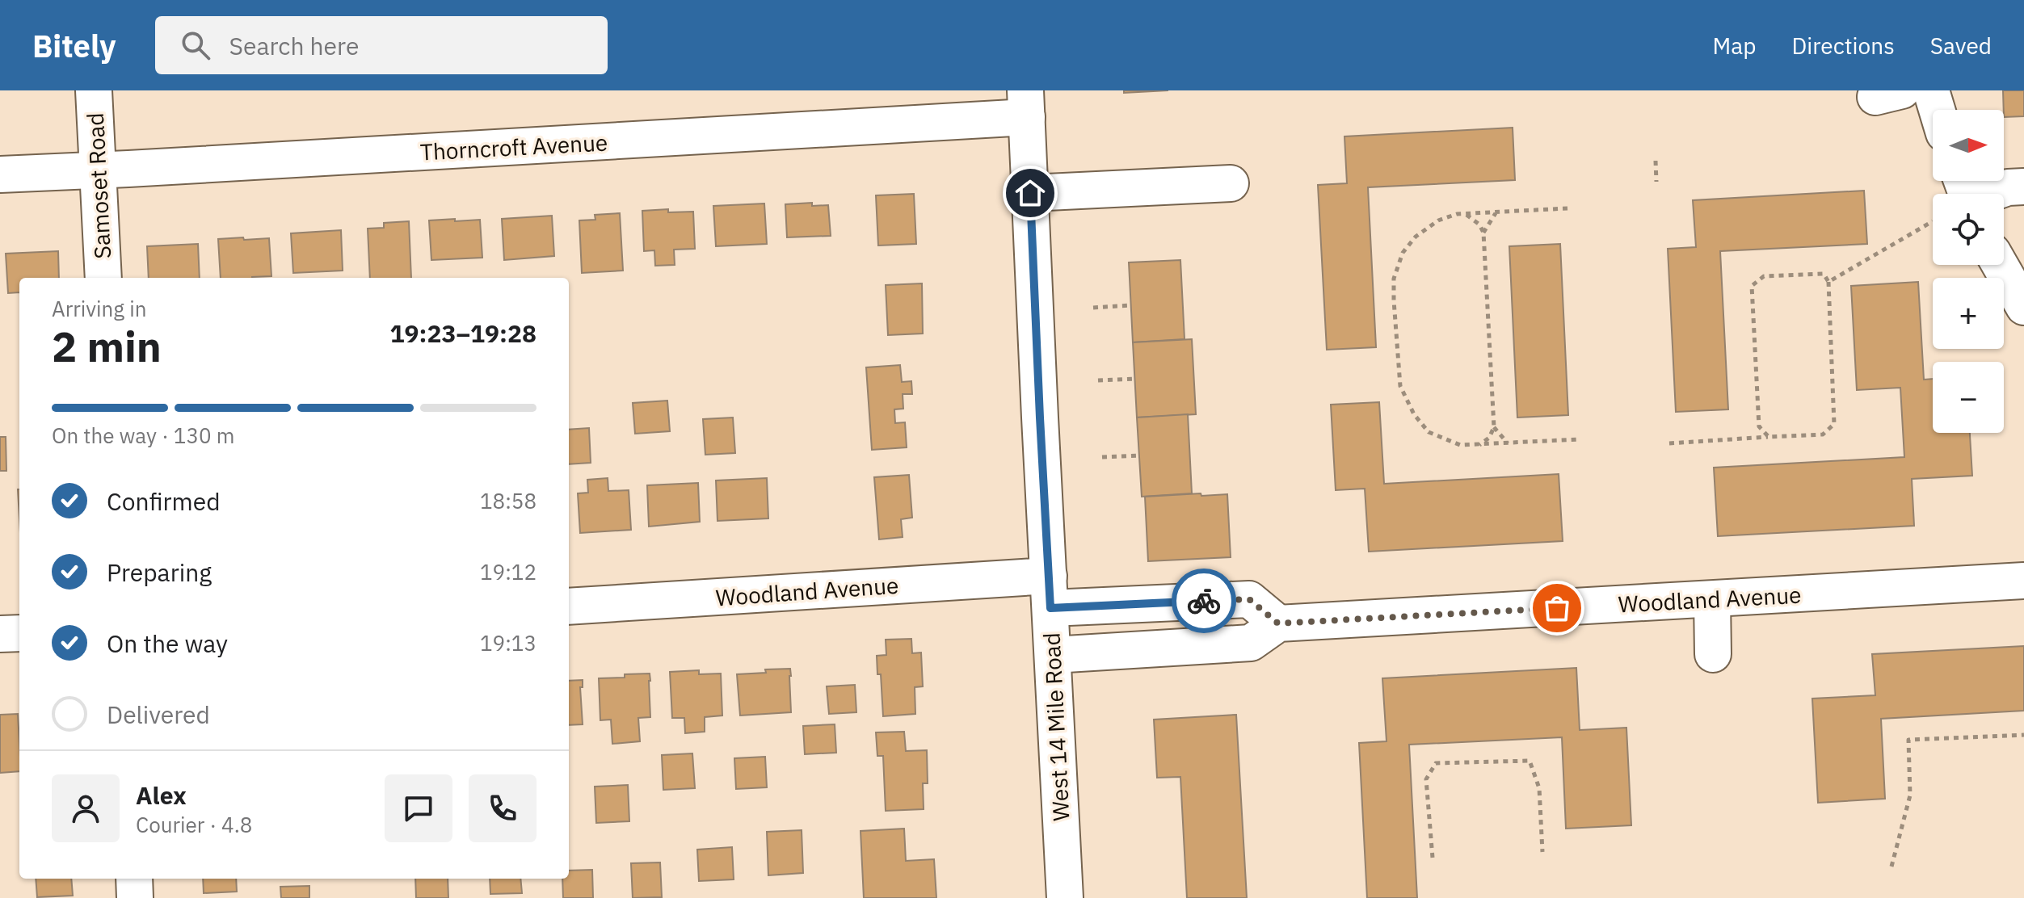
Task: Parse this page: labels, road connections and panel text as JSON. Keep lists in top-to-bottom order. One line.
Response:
{"streets":{"street":["Thorncroft Avenue","Samoset Road","Woodland Avenue","West 14 Mile Road"]},"crossings":[["Thorncroft Avenue","Samoset Road"],["Thorncroft Avenue","West 14 Mile Road"],["Woodland Avenue","West 14 Mile Road"]],"north":"right","page":{"header":"Bitely","search":"Search here","nav":["Map","Directions","Saved"],"map_buttons":["+","−"],"heading":["2 min","Arriving in","19:23–19:28"],"panel":["Alex","Courier · 4.8"],"bar":"On the way · 130 m","list":[["Confirmed","18:58"],["Preparing","19:12"],["On the way","19:13"],"Delivered"]}}
